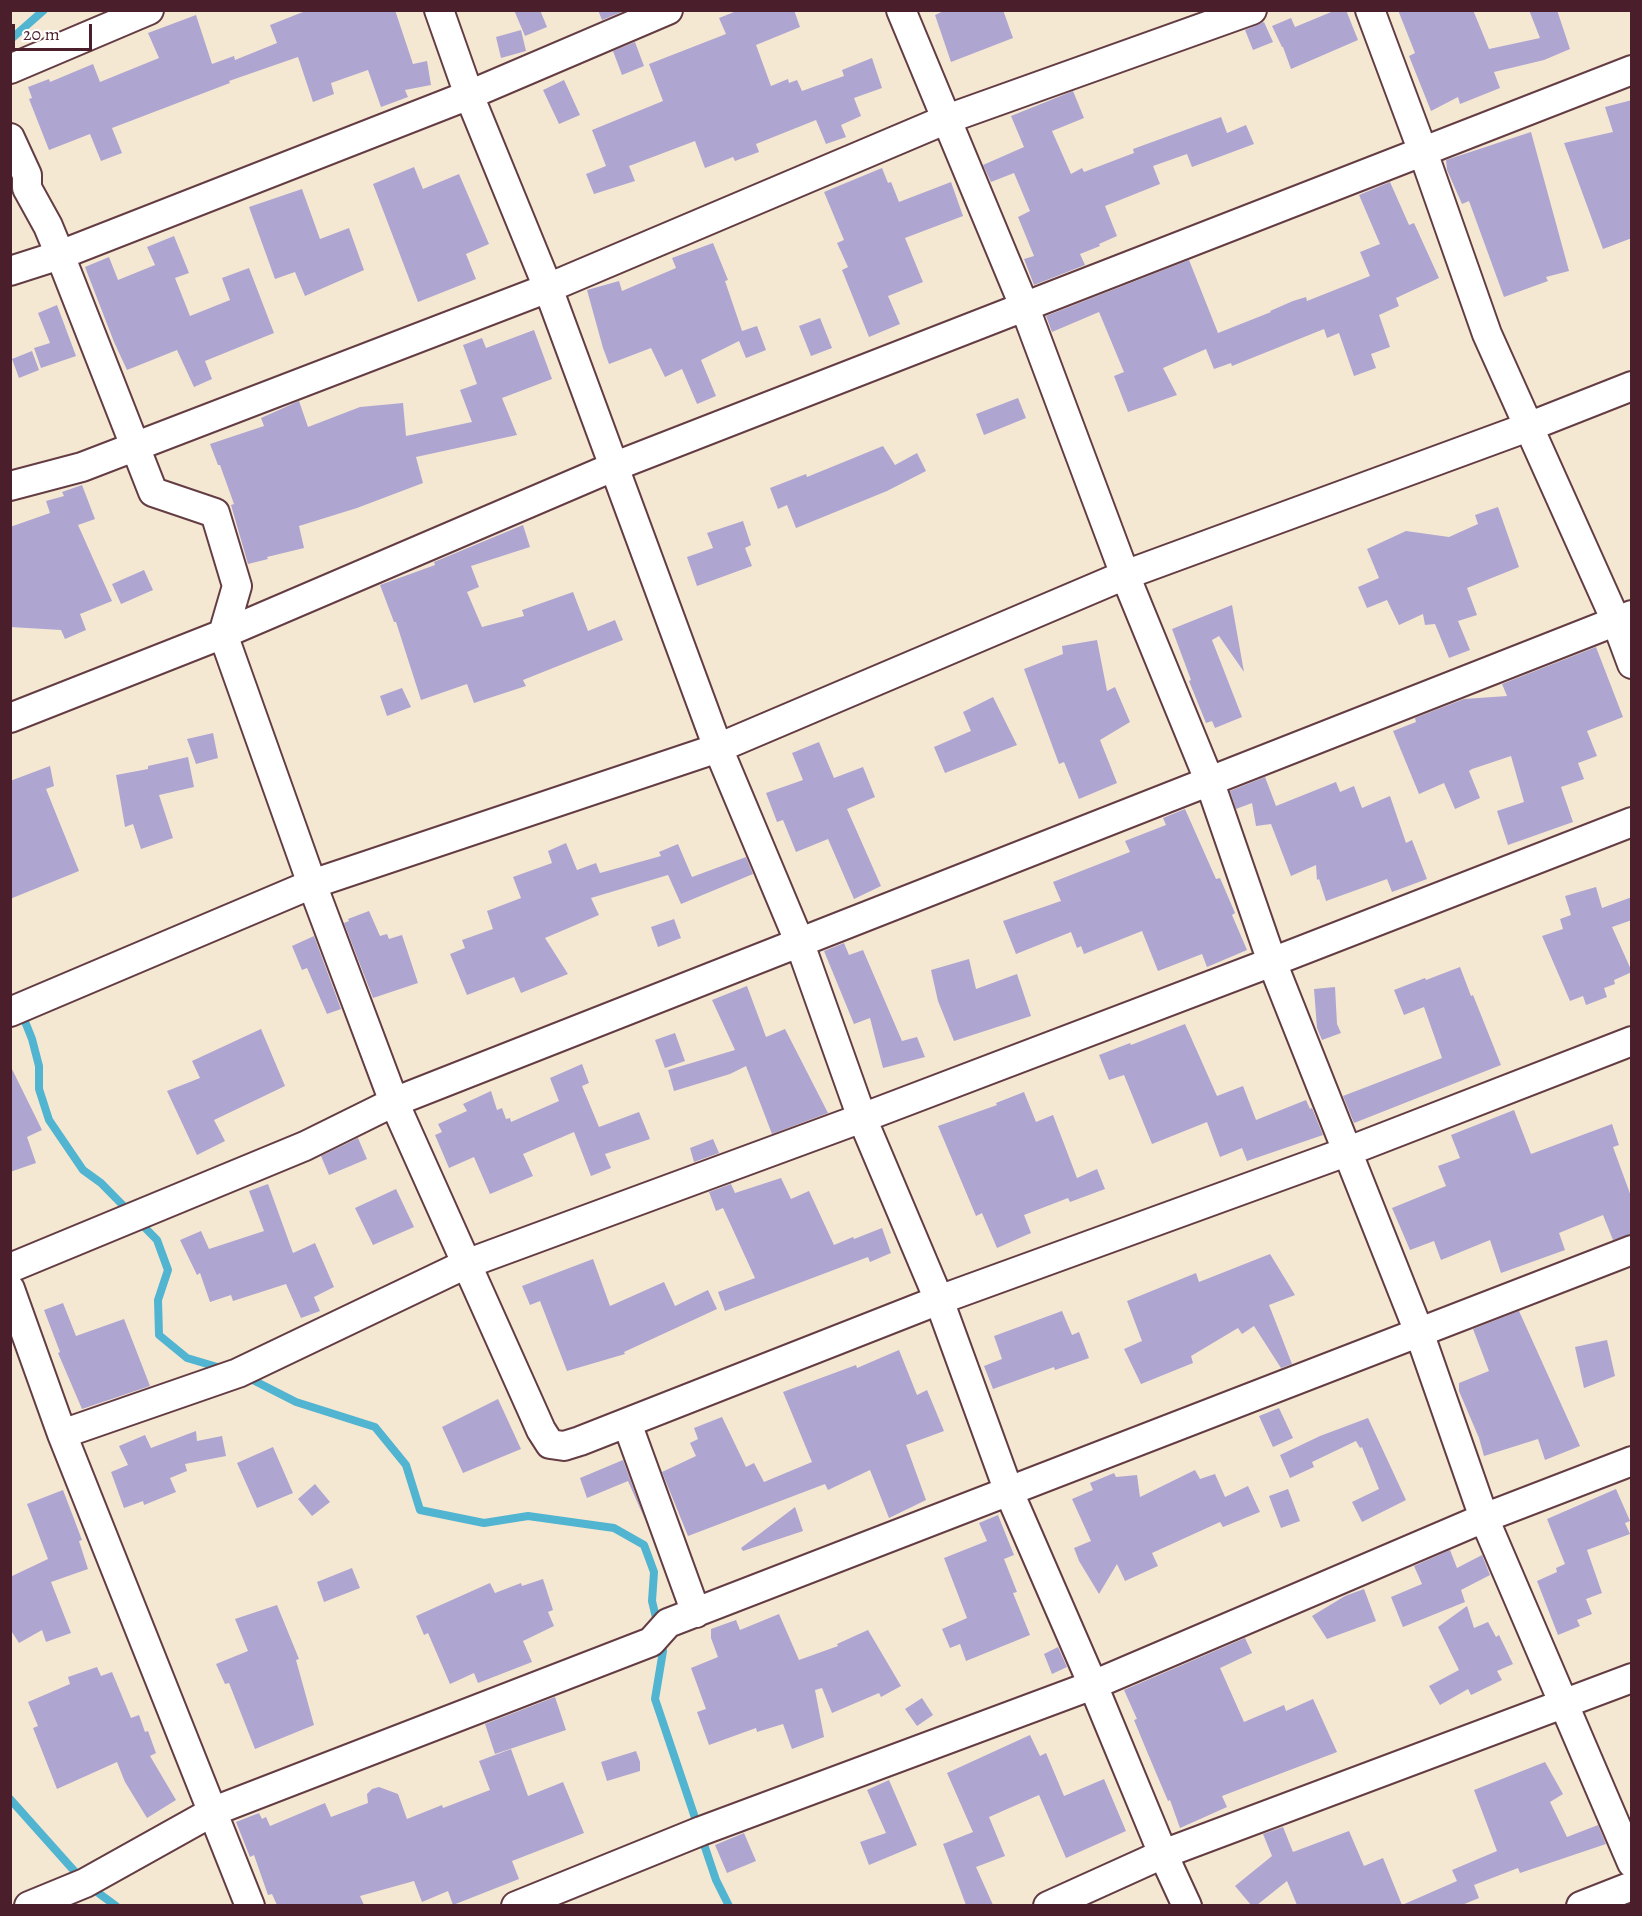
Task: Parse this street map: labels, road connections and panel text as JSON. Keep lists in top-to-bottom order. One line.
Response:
{"scale_bar":"20 m"}
